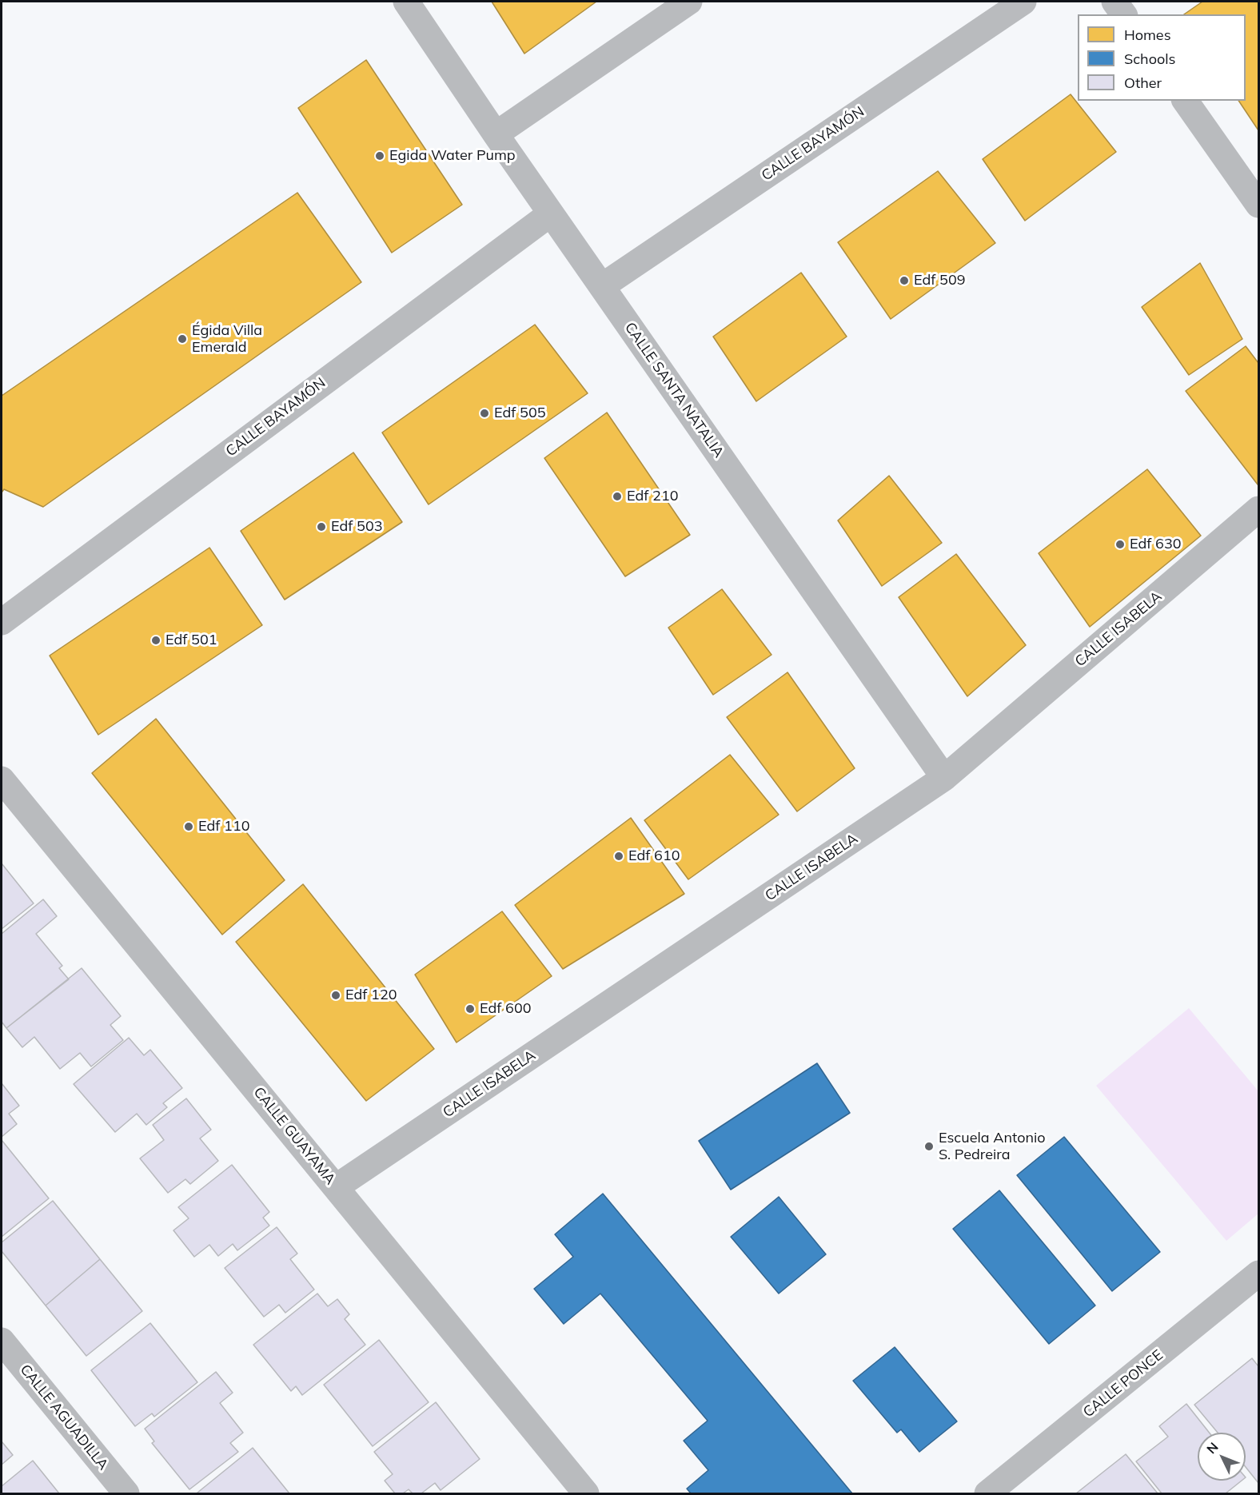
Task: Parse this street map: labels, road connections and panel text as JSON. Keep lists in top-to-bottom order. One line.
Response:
{"streets":{"street":["CALLE BAYAMÓN","CALLE SANTA NATALIA","CALLE ISABELA","CALLE GUAYAMA","CALLE PONCE","CALLE AGUADILLA"]},"crossings":[["CALLE BAYAMÓN","CALLE SANTA NATALIA"],["CALLE SANTA NATALIA","CALLE ISABELA"],["CALLE ISABELA","CALLE GUAYAMA"]],"places":["Egida Water Pump","Edf 509","Égida Villa Emerald","Edf 505","Edf 210","Edf 503","Edf 630","Edf 501","Edf 110","Edf 610","Edf 120","Edf 600","Escuela Antonio S. Pedreira"],"legend":["Homes","Schools","Other"],"north":"top left"}
